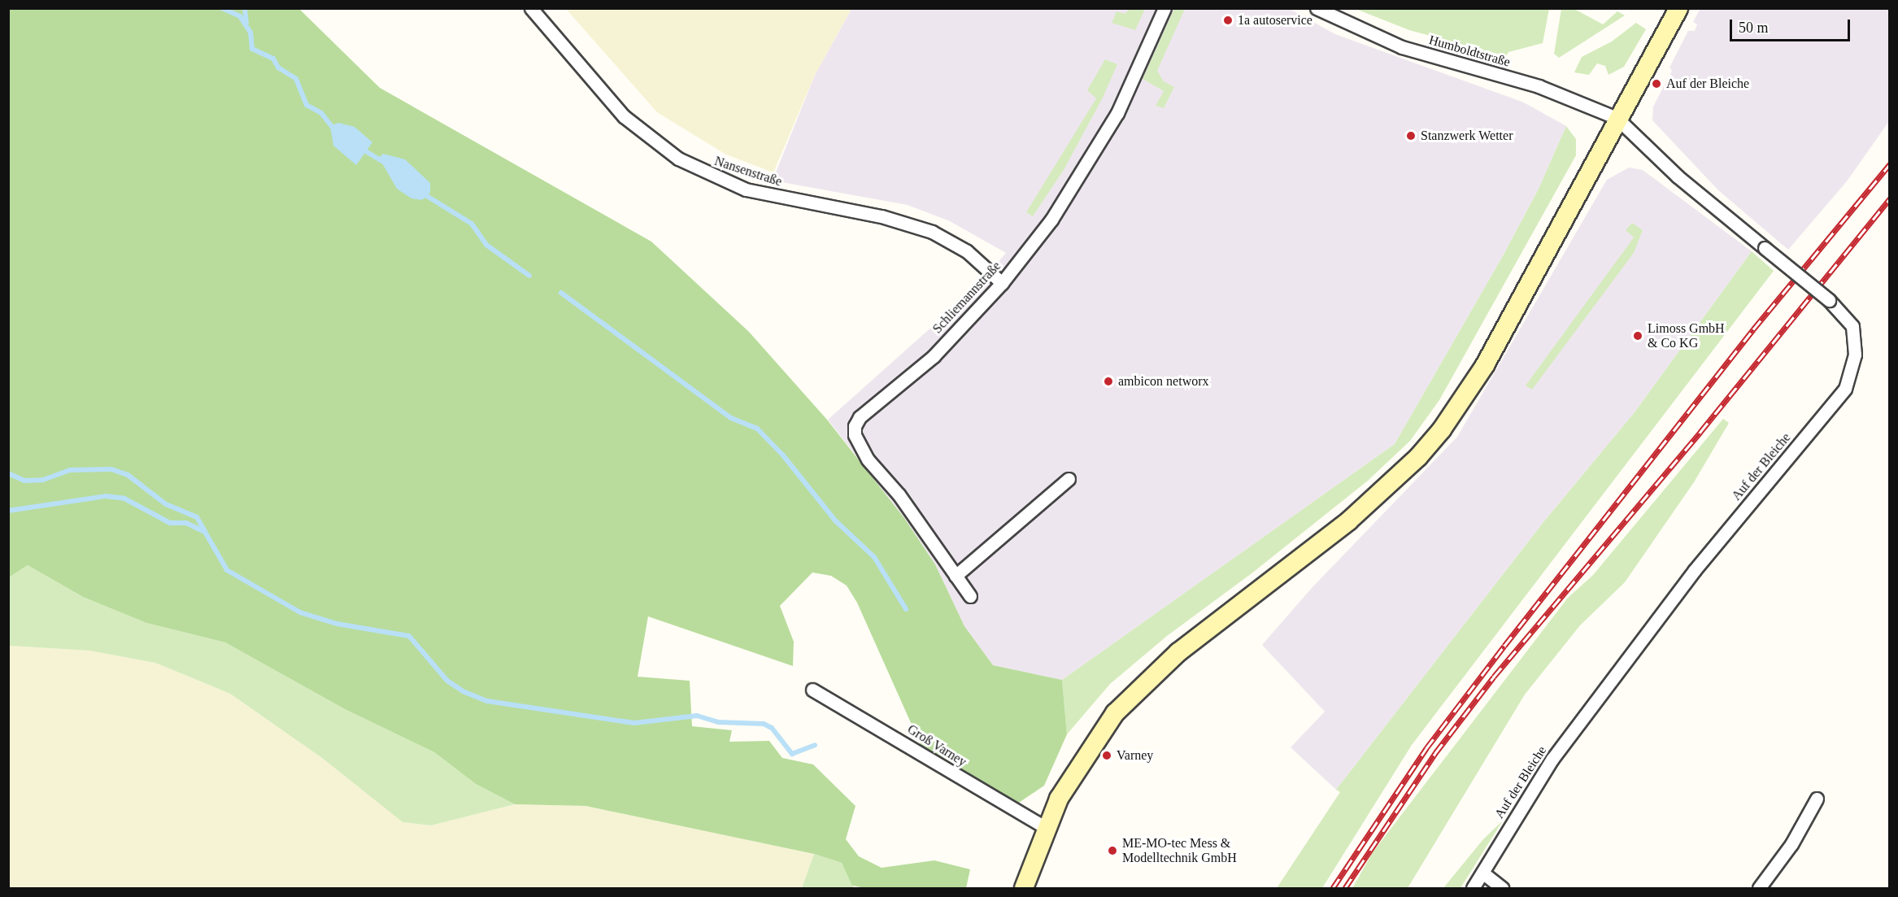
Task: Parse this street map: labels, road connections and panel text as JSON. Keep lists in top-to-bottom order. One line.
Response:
{"streets":{"street":["Humboldtstraße","Nansenstraße","Schliemannstraße","Auf der Bleiche","Groß Varney"]},"crossings":[["Humboldtstraße","Auf der Bleiche"],["Nansenstraße","Schliemannstraße"]],"places":["1a autoservice","Auf der Bleiche","Stanzwerk Wetter","Limoss GmbH & Co KG","ambicon networx","Varney","ME-MO-tec Mess & Modelltechnik GmbH"],"scale_bar":"50 m"}
